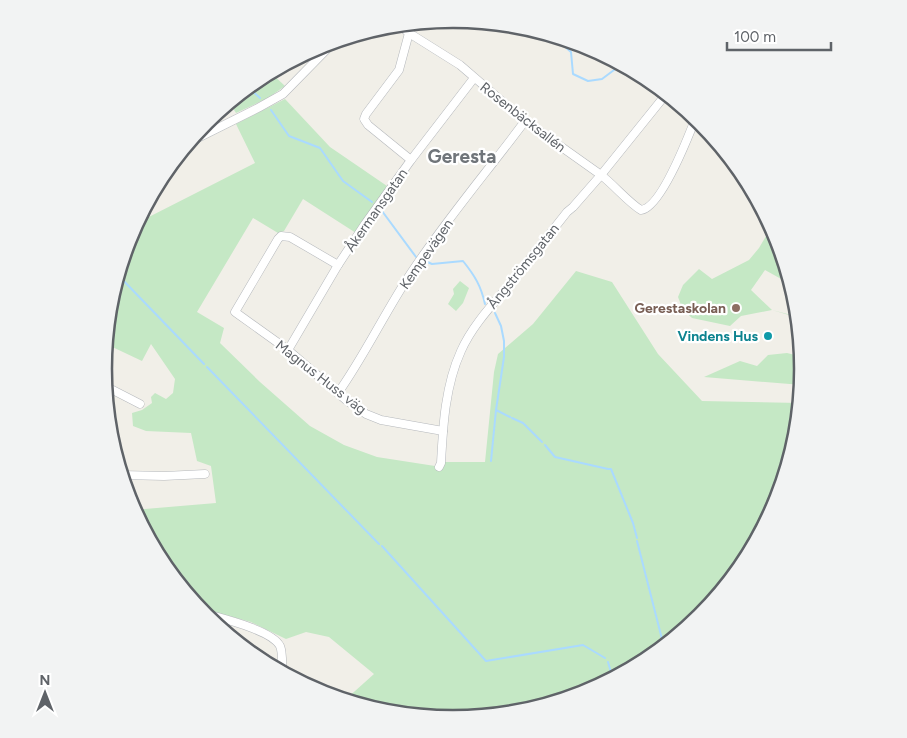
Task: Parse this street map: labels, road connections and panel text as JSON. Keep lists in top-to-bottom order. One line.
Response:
{"streets":{"street":["Rosenbäcksallén","Åkermansgatan","Kempevägen","Ångströmsgatan","Magnus Huss väg"]},"crossings":[["Rosenbäcksallén","Åkermansgatan"],["Rosenbäcksallén","Kempevägen"],["Rosenbäcksallén","Ångströmsgatan"],["Åkermansgatan","Magnus Huss väg"],["Kempevägen","Magnus Huss väg"],["Ångströmsgatan","Magnus Huss väg"]],"districts":["Geresta"],"places":["Gerestaskolan","Vindens Hus"],"scale_bar":"100 m","north":"top"}
